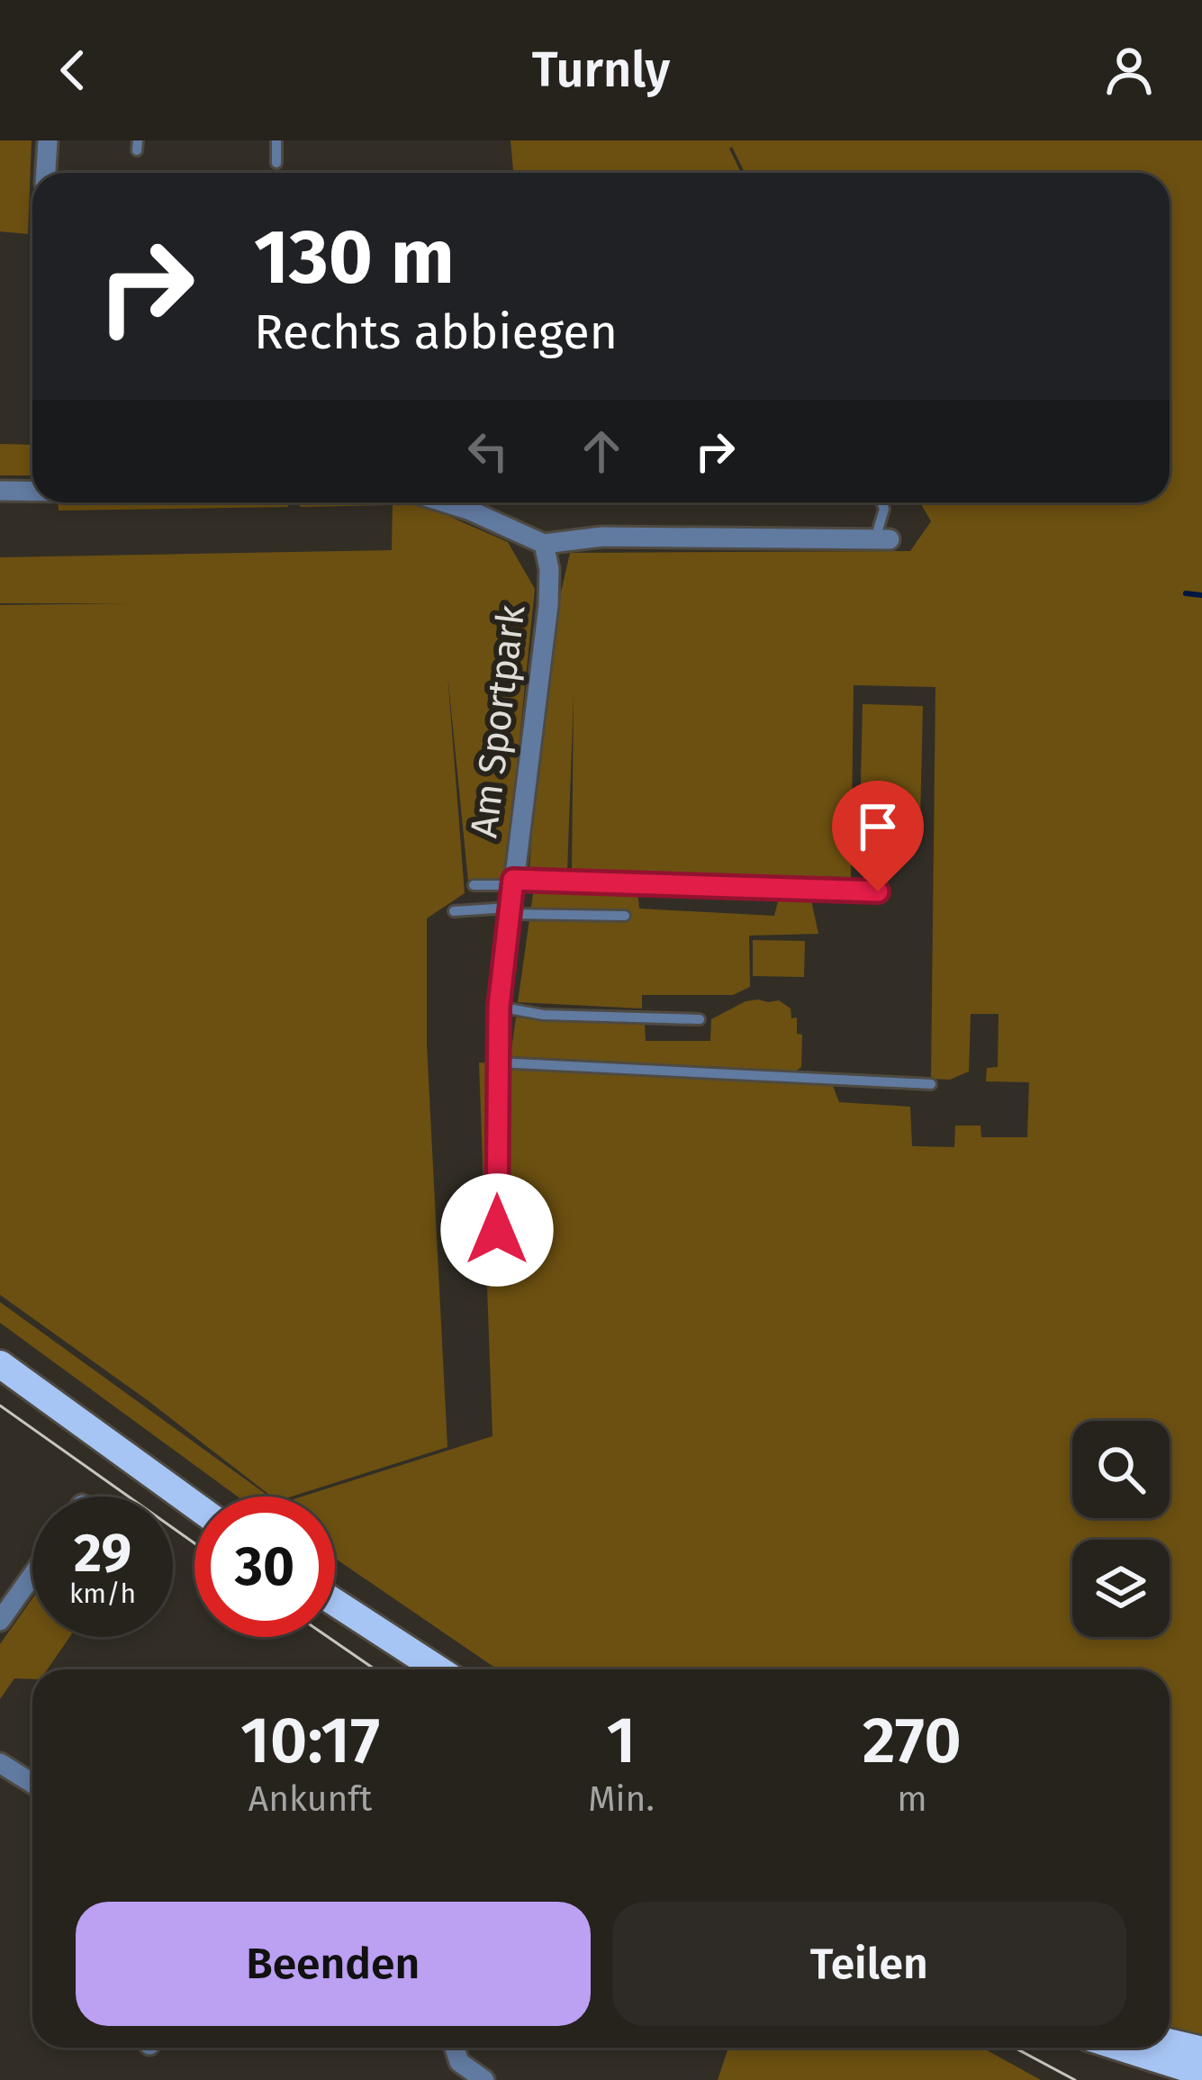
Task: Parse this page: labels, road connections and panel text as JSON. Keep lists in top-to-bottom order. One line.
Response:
{"streets":{"street":["Am Sportpark"]},"page":{"header":"Turnly","turn":["130 m","Rechts abbiegen"],"speed":"29 km/h","limit":"30","eta":["10:17","Ankunft","1","Min.","270","m"],"buttons":["Beenden","Teilen"]}}
